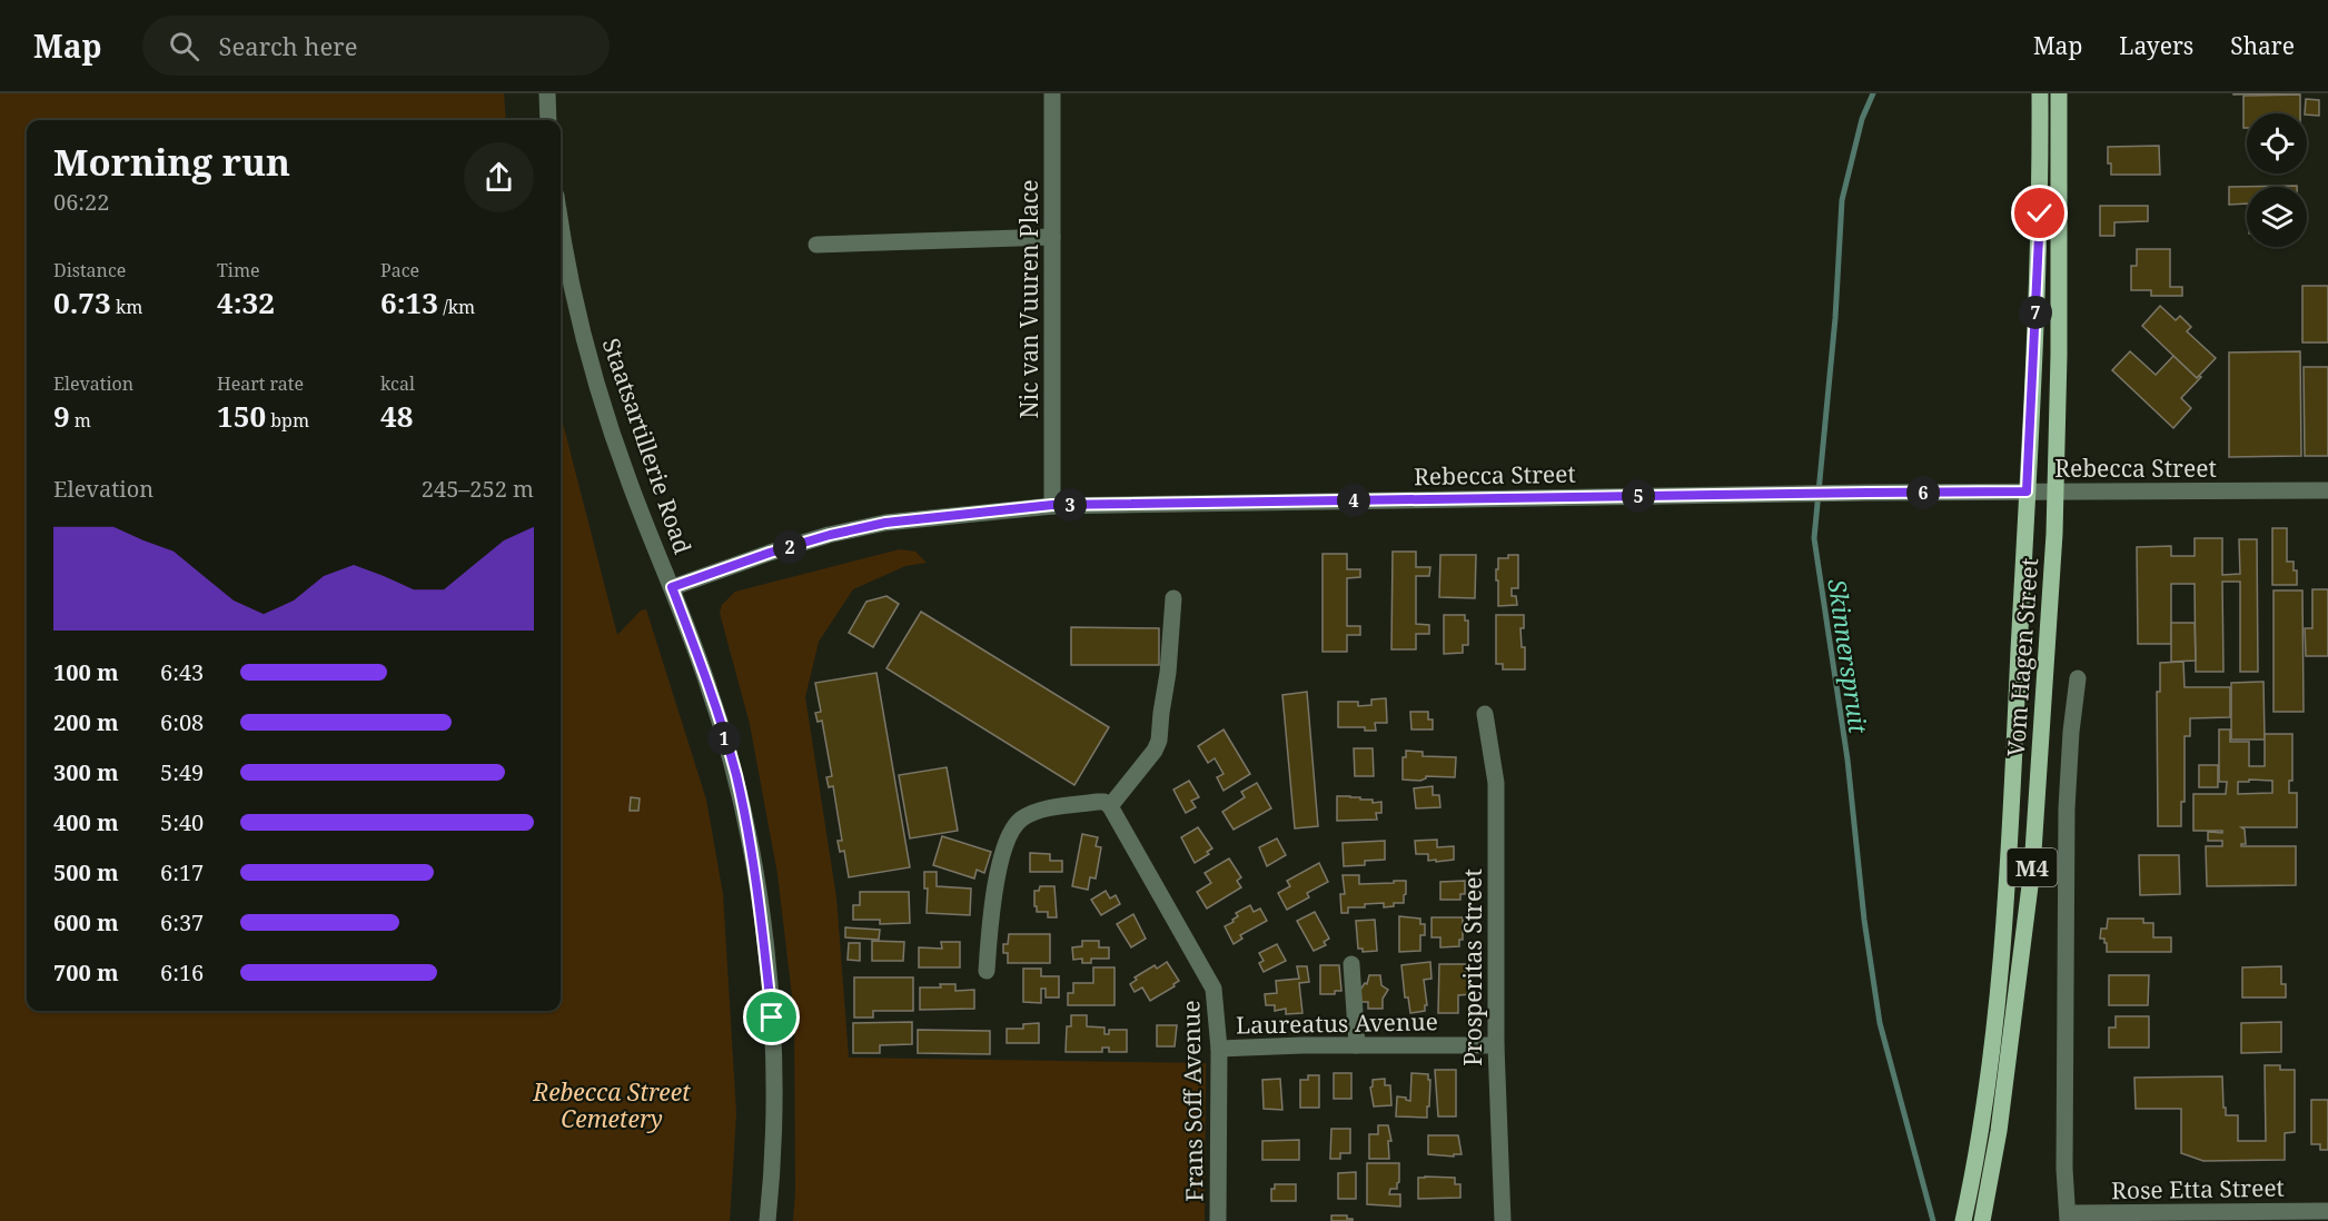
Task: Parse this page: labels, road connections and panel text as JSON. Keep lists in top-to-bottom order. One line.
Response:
{"streets":{"main road":["Vom Hagen Street","M4"],"street":["Nic van Vuuren Place","Staatsartillerie Road","Rebecca Street","Prosperitas Street","Laureatus Avenue","Frans Soff Avenue","Rose Etta Street"]},"crossings":[["Nic van Vuuren Place","Rebecca Street"],["Staatsartillerie Road","Rebecca Street"],["Rebecca Street","Vom Hagen Street"],["Prosperitas Street","Laureatus Avenue"],["Laureatus Avenue","Frans Soff Avenue"]],"water":["Skinnerspruit"],"parks":["Rebecca Street Cemetery"],"page":{"header":"Map","search":"Search here","nav":["Map","Layers","Share"],"heading":["Morning run","06:22"],"stats":[["Distance","0.73 km"],["Time","4:32"],["Pace","6:13 /km"],["Elevation","9 m"],["Heart rate","150 bpm"],["kcal","48"]],"pins":["7","6","5","4","3","2","1"],"chart":["Elevation","245–252 m"],"list":[{"name":"100 m","note":"6:43"},{"name":"200 m","note":"6:08"},{"name":"300 m","note":"5:49"},{"name":"400 m","note":"5:40"},{"name":"500 m","note":"6:17"},{"name":"600 m","note":"6:37"},{"name":"700 m","note":"6:16"}]}}
